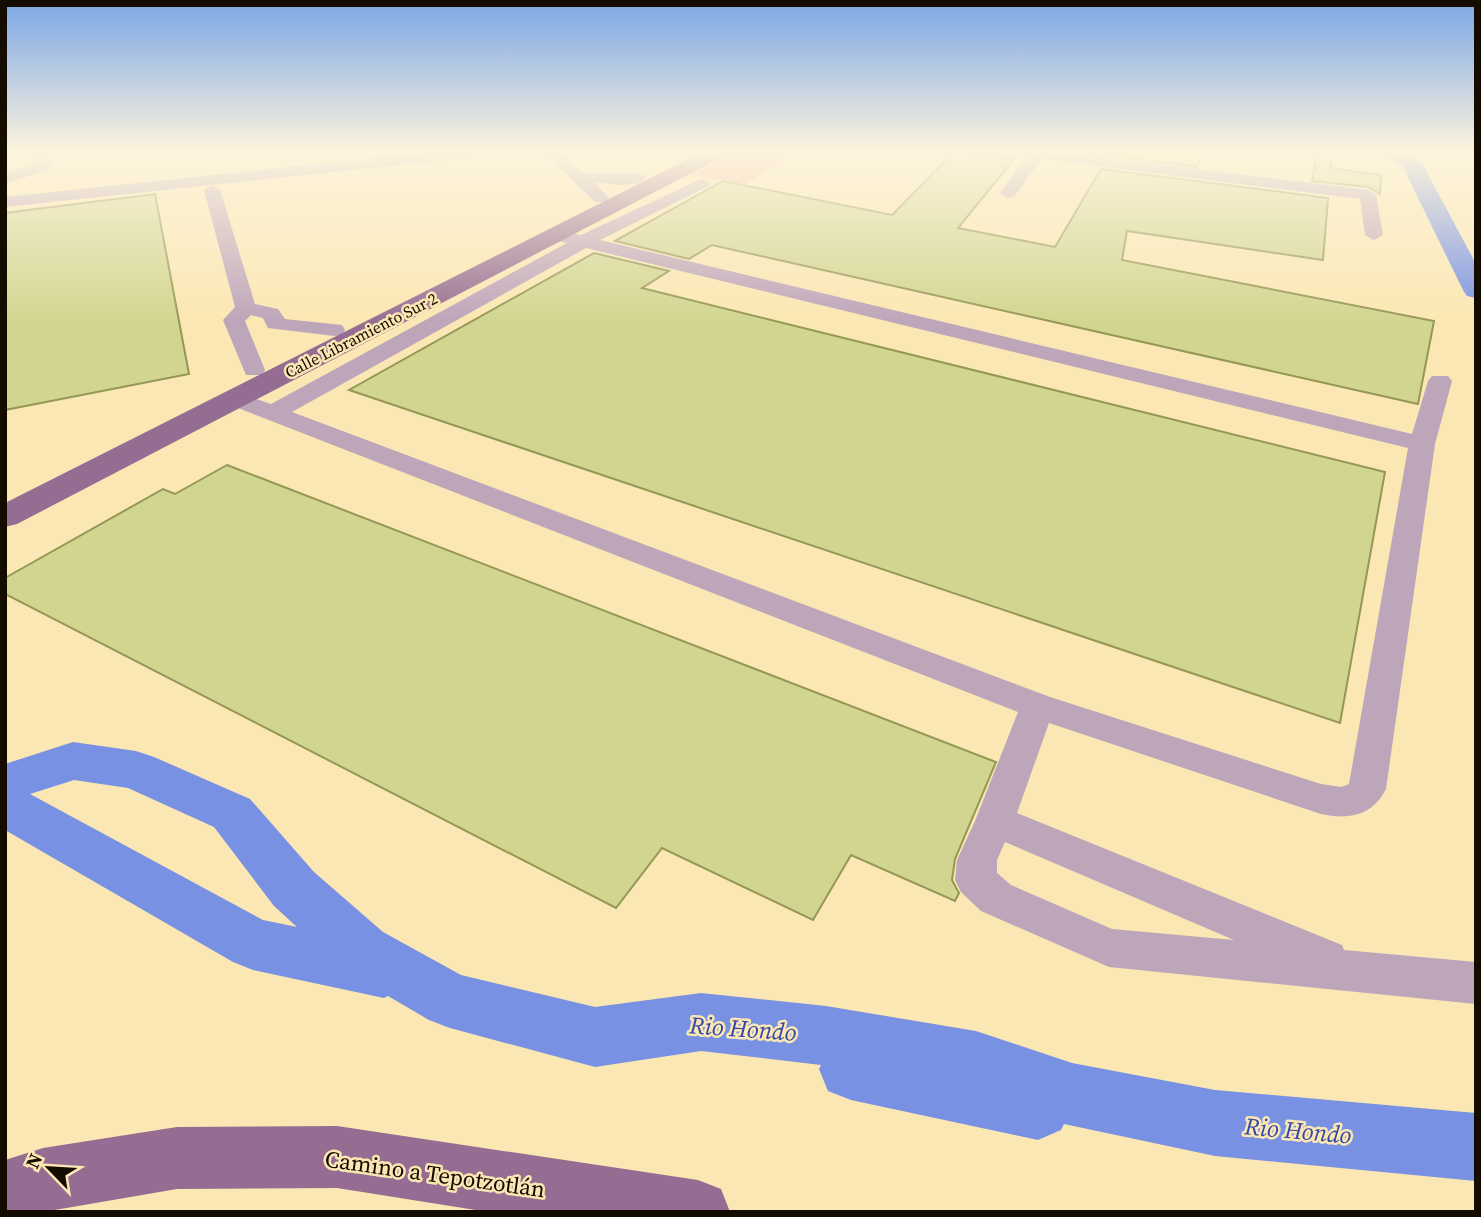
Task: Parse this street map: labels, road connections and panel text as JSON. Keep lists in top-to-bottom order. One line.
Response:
{"streets":{"main road":["Calle Libramiento Sur 2","Camino a Tepotzotlán"]},"water":["Rio Hondo"],"north":"top left"}
